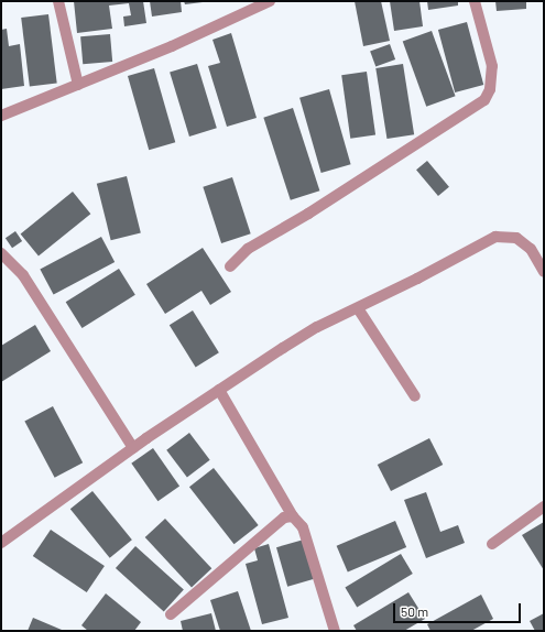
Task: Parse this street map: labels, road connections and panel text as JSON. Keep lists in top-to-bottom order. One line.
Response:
{"scale_bar":"50 m"}
